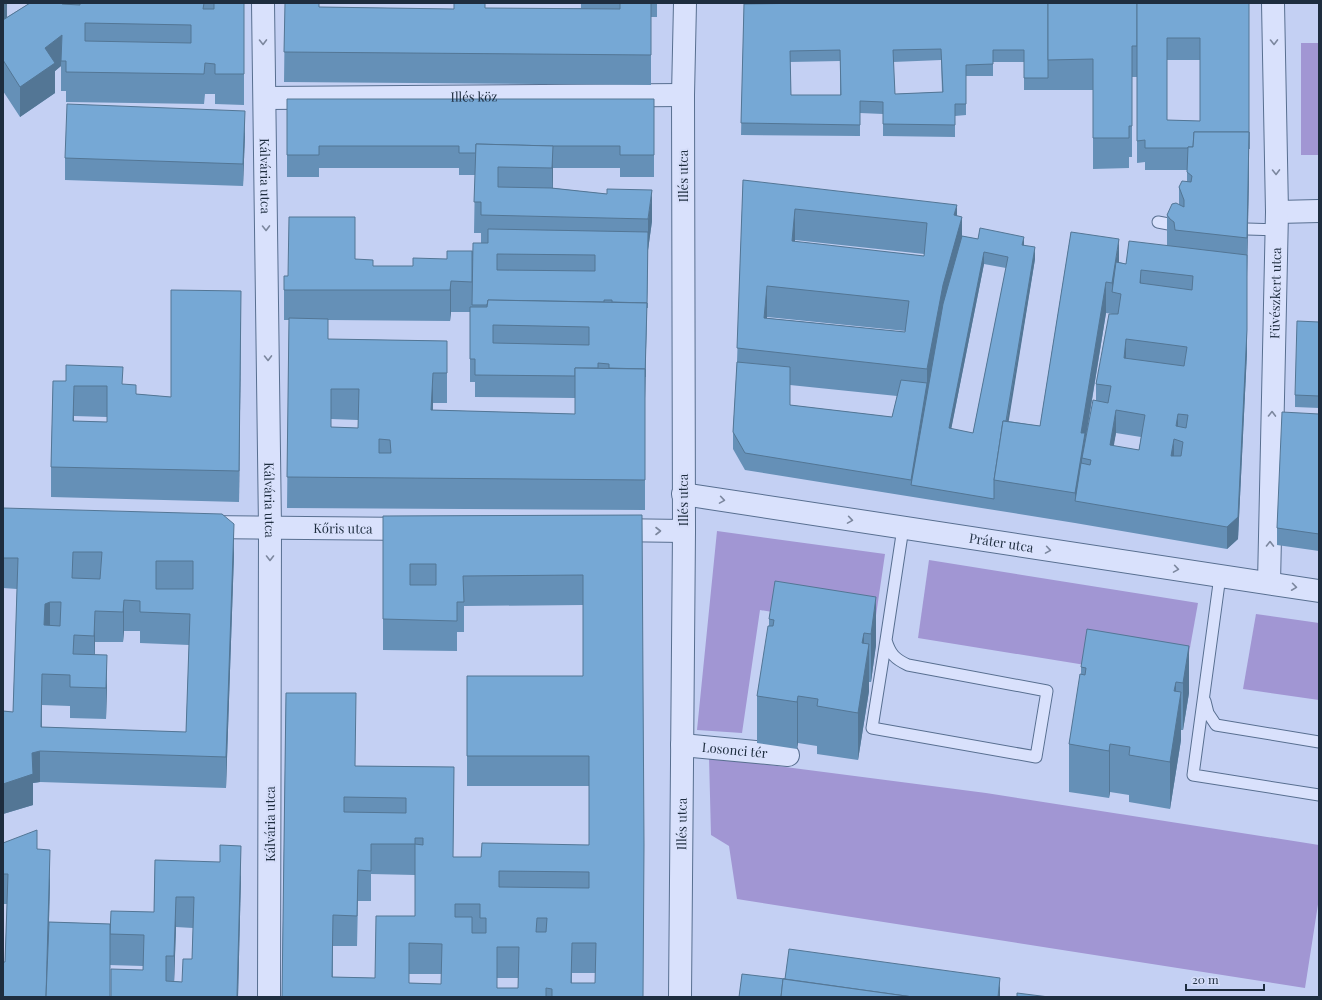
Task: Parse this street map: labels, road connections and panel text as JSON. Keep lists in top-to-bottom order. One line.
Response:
{"streets":{"street":["Illés köz","Kálvária utca","Illés utca","Füvészkert utca","Kőris utca","Práter utca","Losonci tér"]},"crossings":[["Illés köz","Kálvária utca"],["Illés köz","Illés utca"],["Kálvária utca","Kőris utca"],["Illés utca","Práter utca"],["Illés utca","Losonci tér"],["Füvészkert utca","Práter utca"]],"one_way":["Kálvária utca","Práter utca"],"scale_bar":"20 m"}
